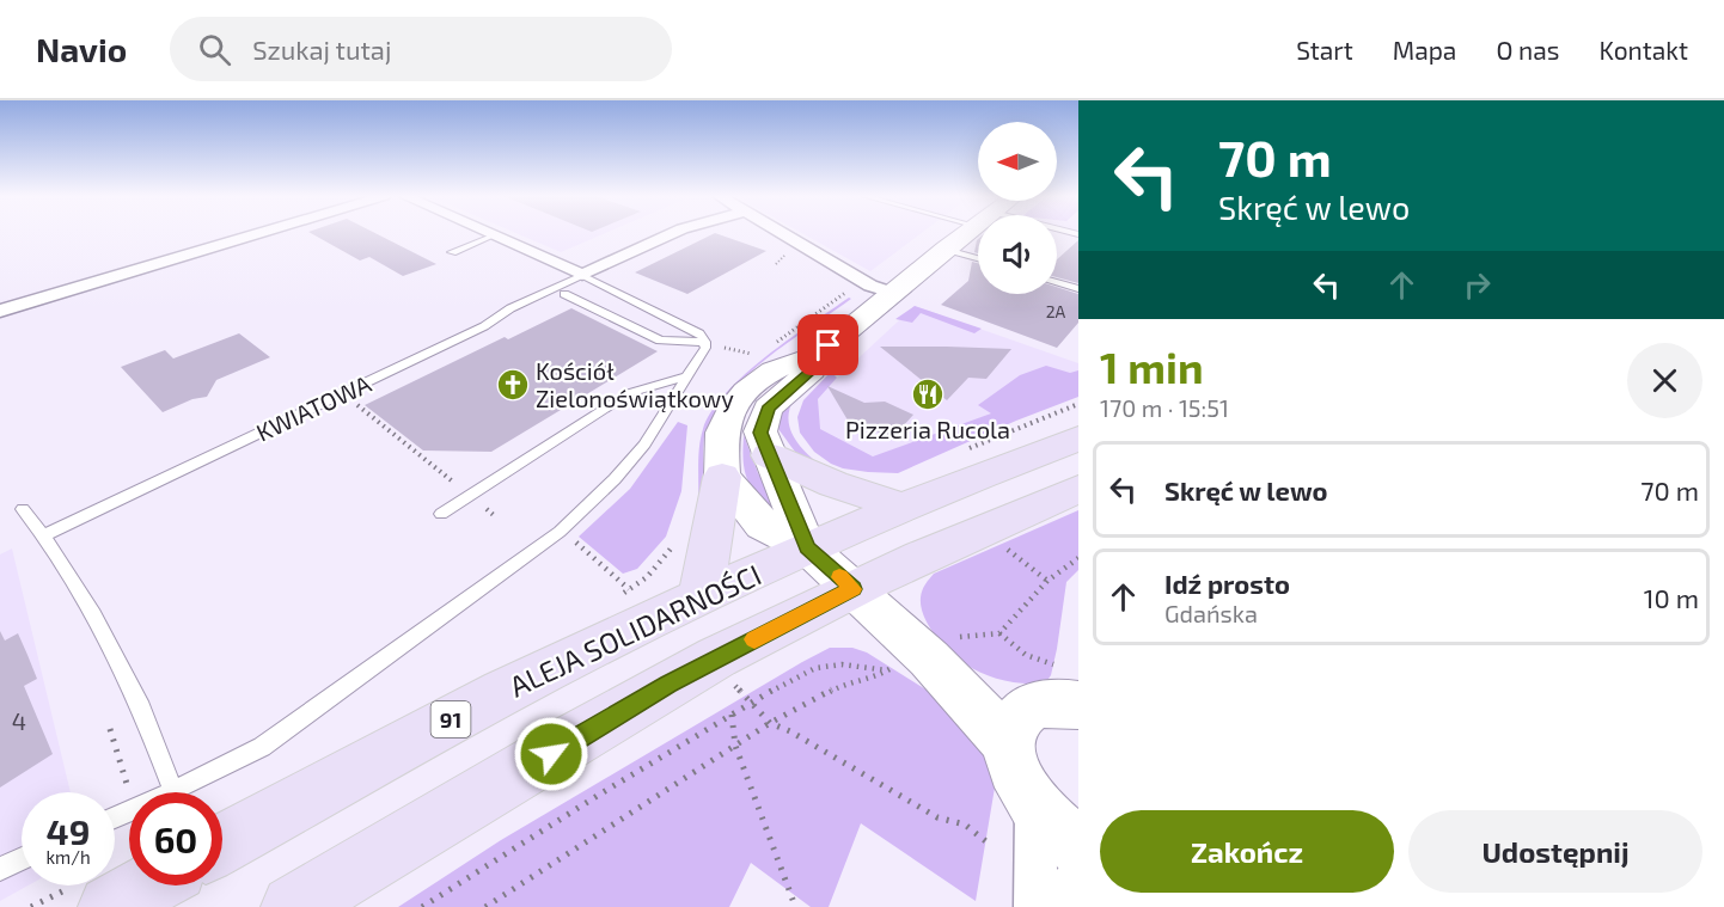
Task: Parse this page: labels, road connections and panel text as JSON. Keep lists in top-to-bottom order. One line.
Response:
{"streets":{"main road":["ALEJA SOLIDARNOŚCI","91"],"street":["KWIATOWA"]},"places":{"church":["Kościół Zielonoświątkowy"],"restaurant":["Pizzeria Rucola"]},"house_numbers":["2A","4"],"north":"left","page":{"header":"Navio","search":"Szukaj tutaj","nav":["Start","Mapa","O nas","Kontakt"],"turn":["70 m","Skręć w lewo"],"heading":["1 min","170 m · 15:51"],"list":[{"name":"Skręć w lewo","value":"70 m"},{"name":"Idź prosto","note":"Gdańska","value":"10 m"}],"speed":"49 km/h","limit":"60","buttons":["Zakończ","Udostępnij"]}}
